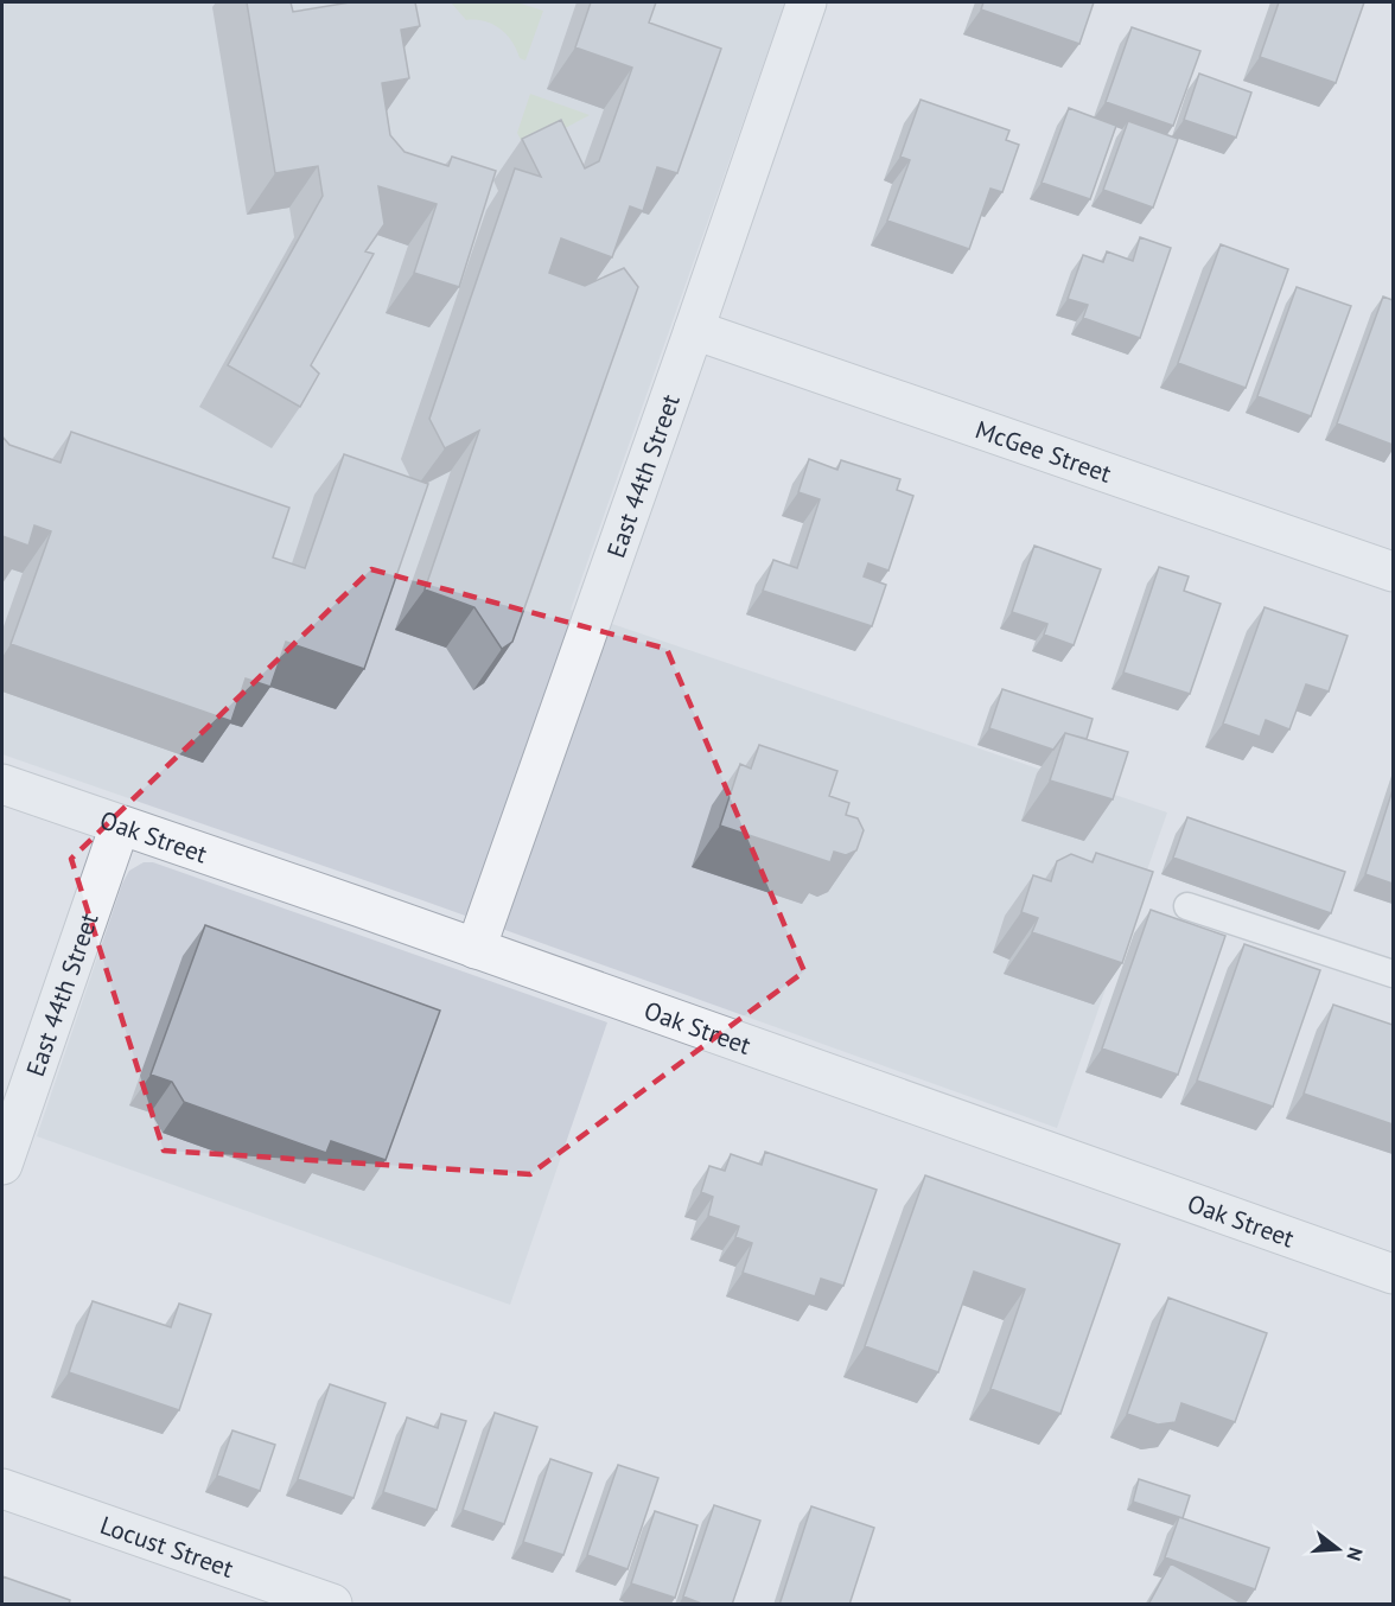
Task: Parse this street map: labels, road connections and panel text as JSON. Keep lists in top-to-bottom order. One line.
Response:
{"streets":{"street":["McGee Street","East 44th Street","Oak Street","Locust Street"]},"crossings":[["McGee Street","East 44th Street"],["East 44th Street","Oak Street"]],"north":"right"}
